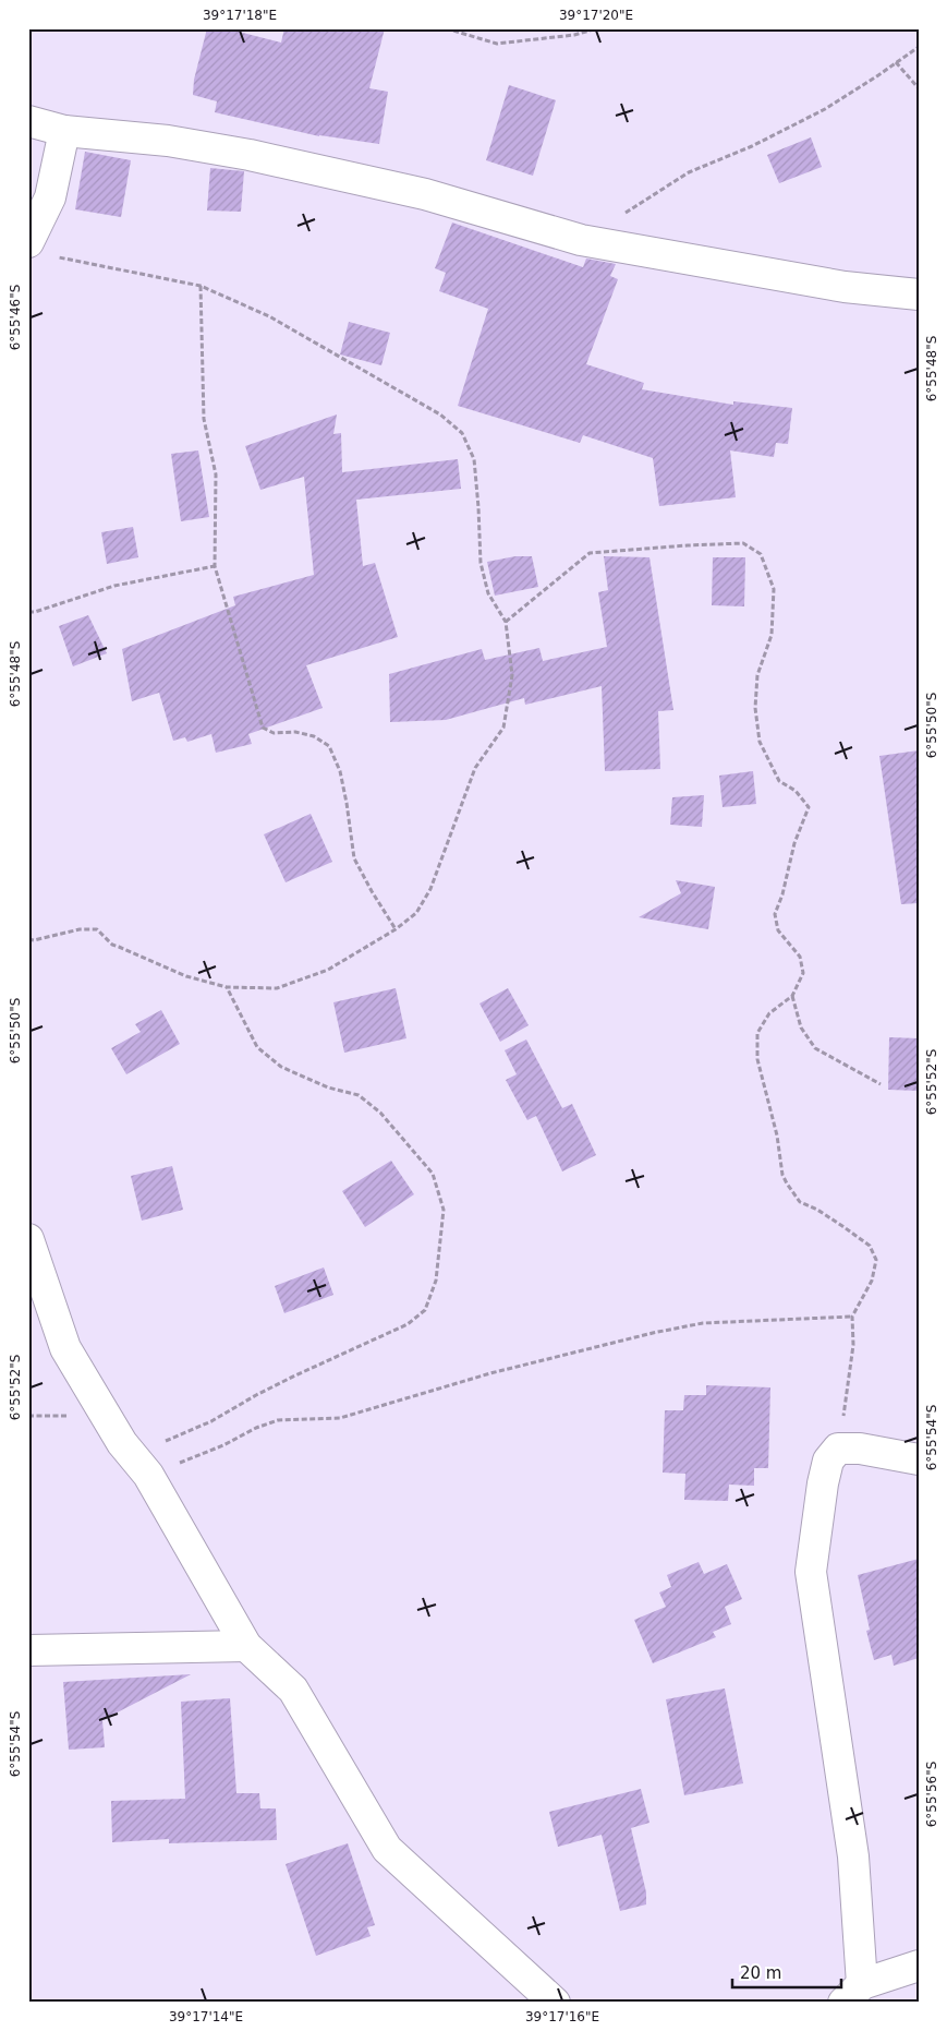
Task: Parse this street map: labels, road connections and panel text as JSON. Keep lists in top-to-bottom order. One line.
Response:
{"scale_bar":"20 m","coordinates":["39°17'18\"E","39°17'20\"E","6°55'46\"S","6°55'48\"S","6°55'50\"S","6°55'52\"S","6°55'54\"S","6°55'56\"S","39°17'14\"E","39°17'16\"E"]}
